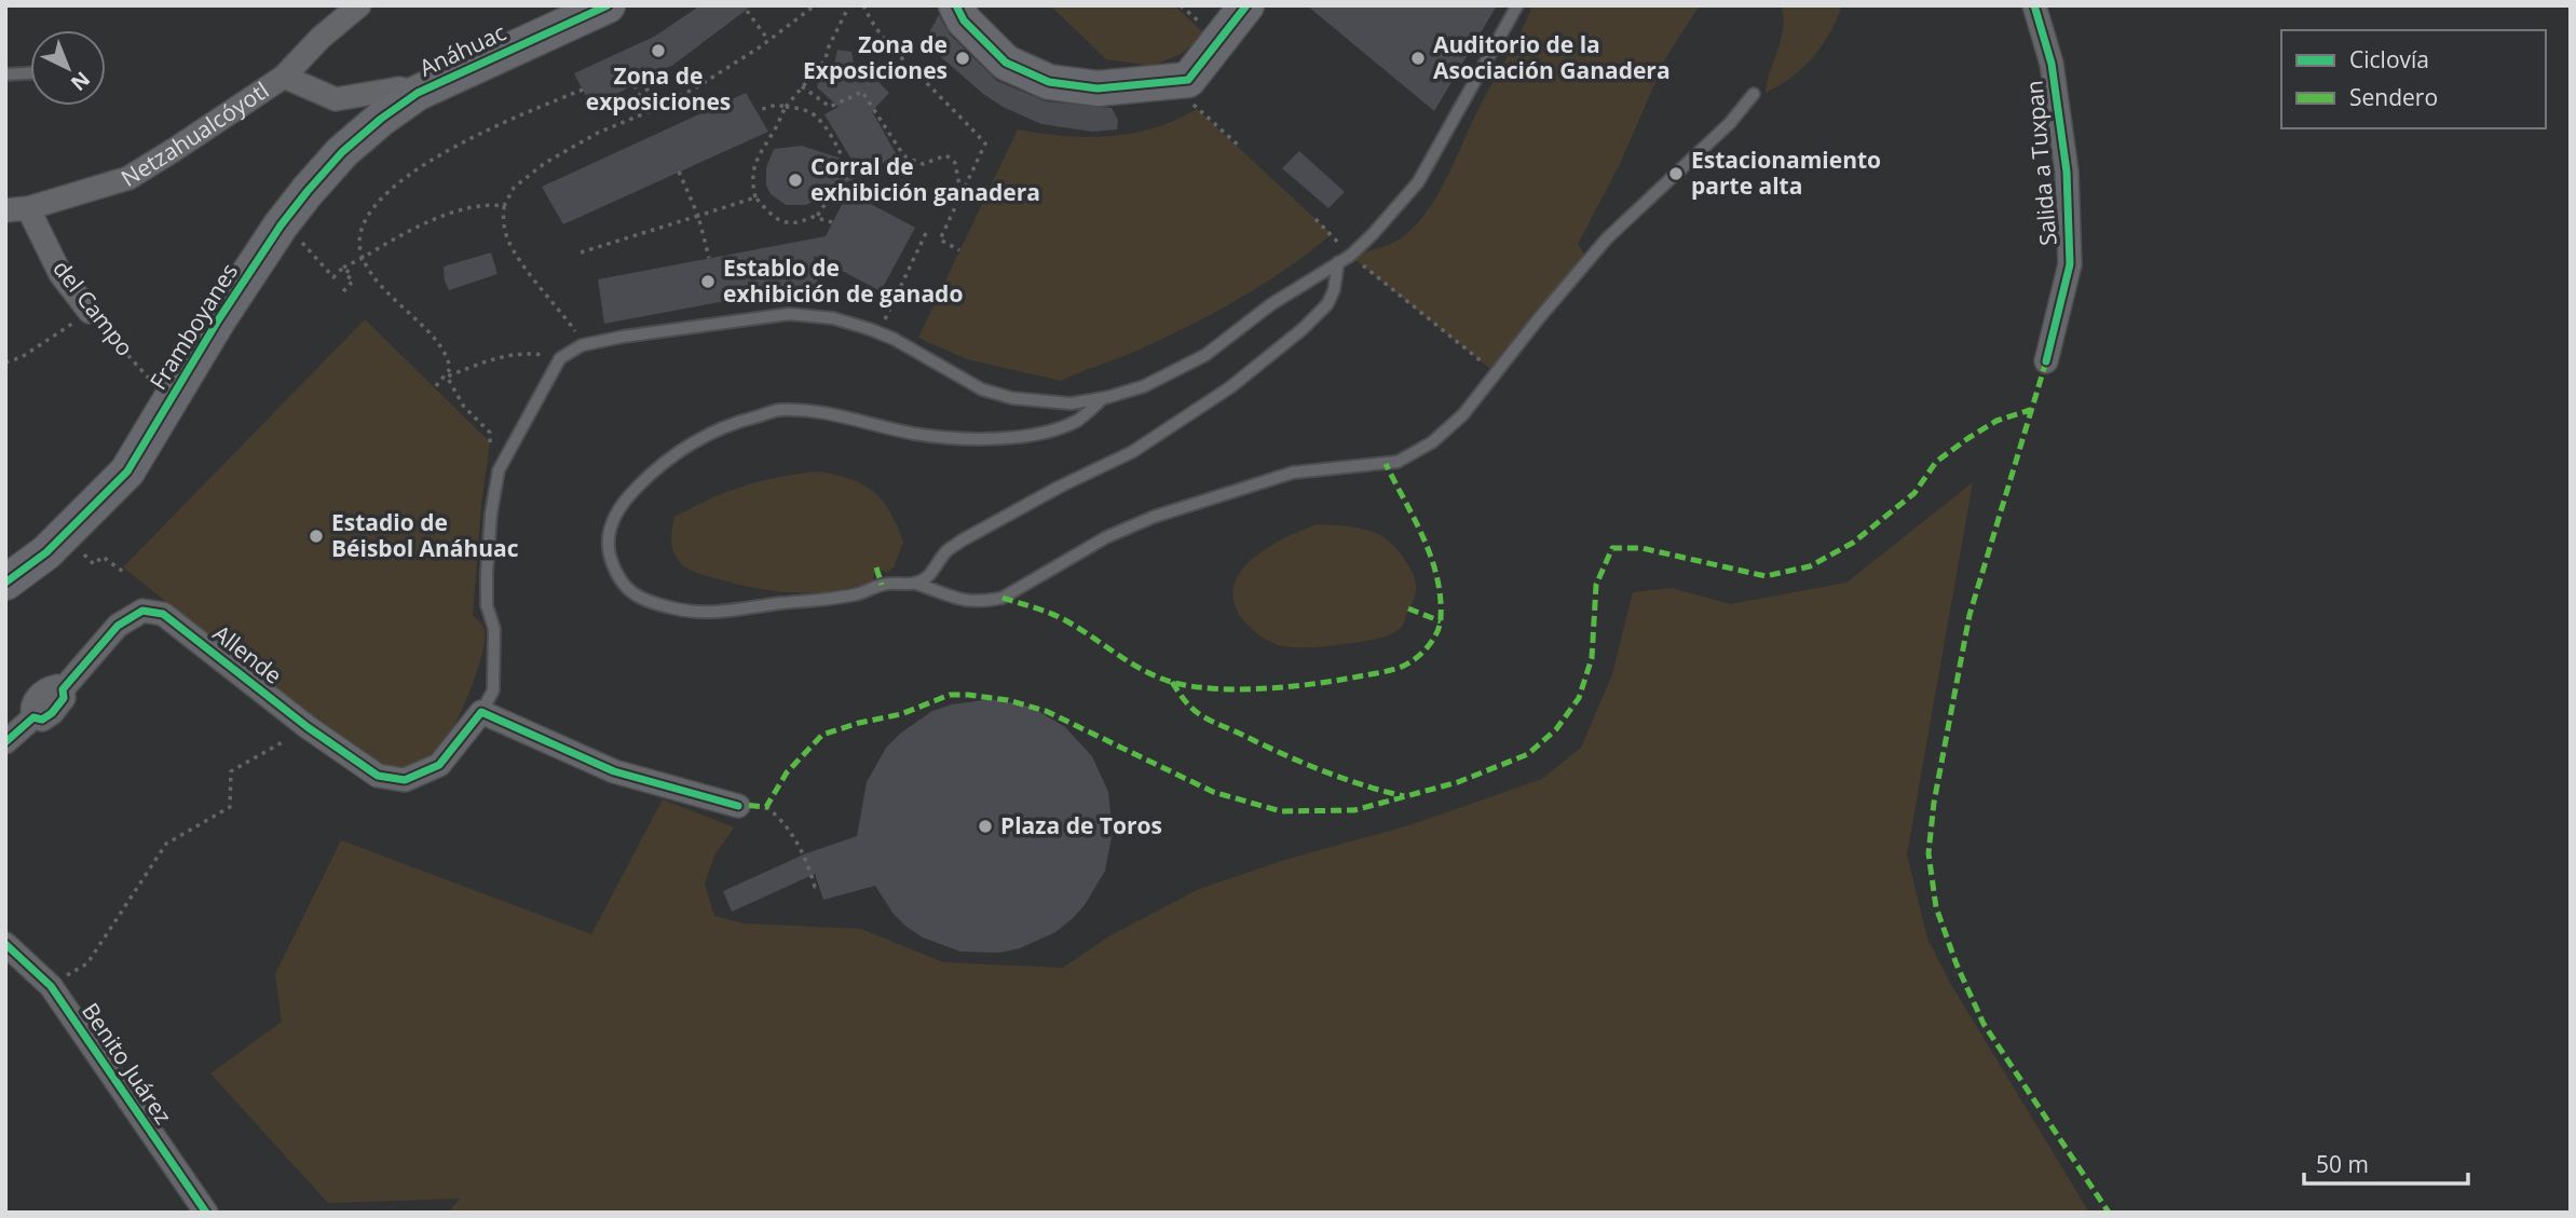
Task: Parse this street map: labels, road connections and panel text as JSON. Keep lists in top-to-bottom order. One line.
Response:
{"streets":{"street":["Anáhuac","Netzahualcóyotl","Salida a Tuxpan","del Campo","Framboyanes","Allende","Benito Juárez"]},"crossings":[["Anáhuac","Framboyanes"],["Netzahualcóyotl","del Campo"],["del Campo","Framboyanes"]],"places":["Zona de exposiciones","Zona de Exposiciones","Auditorio de la Asociación Ganadera","Estacionamiento parte alta","Corral de exhibición ganadera","Establo de exhibición de ganado","Estadio de Béisbol Anáhuac","Plaza de Toros"],"legend":["Ciclovía","Sendero"],"scale_bar":"50 m","north":"bottom right"}
